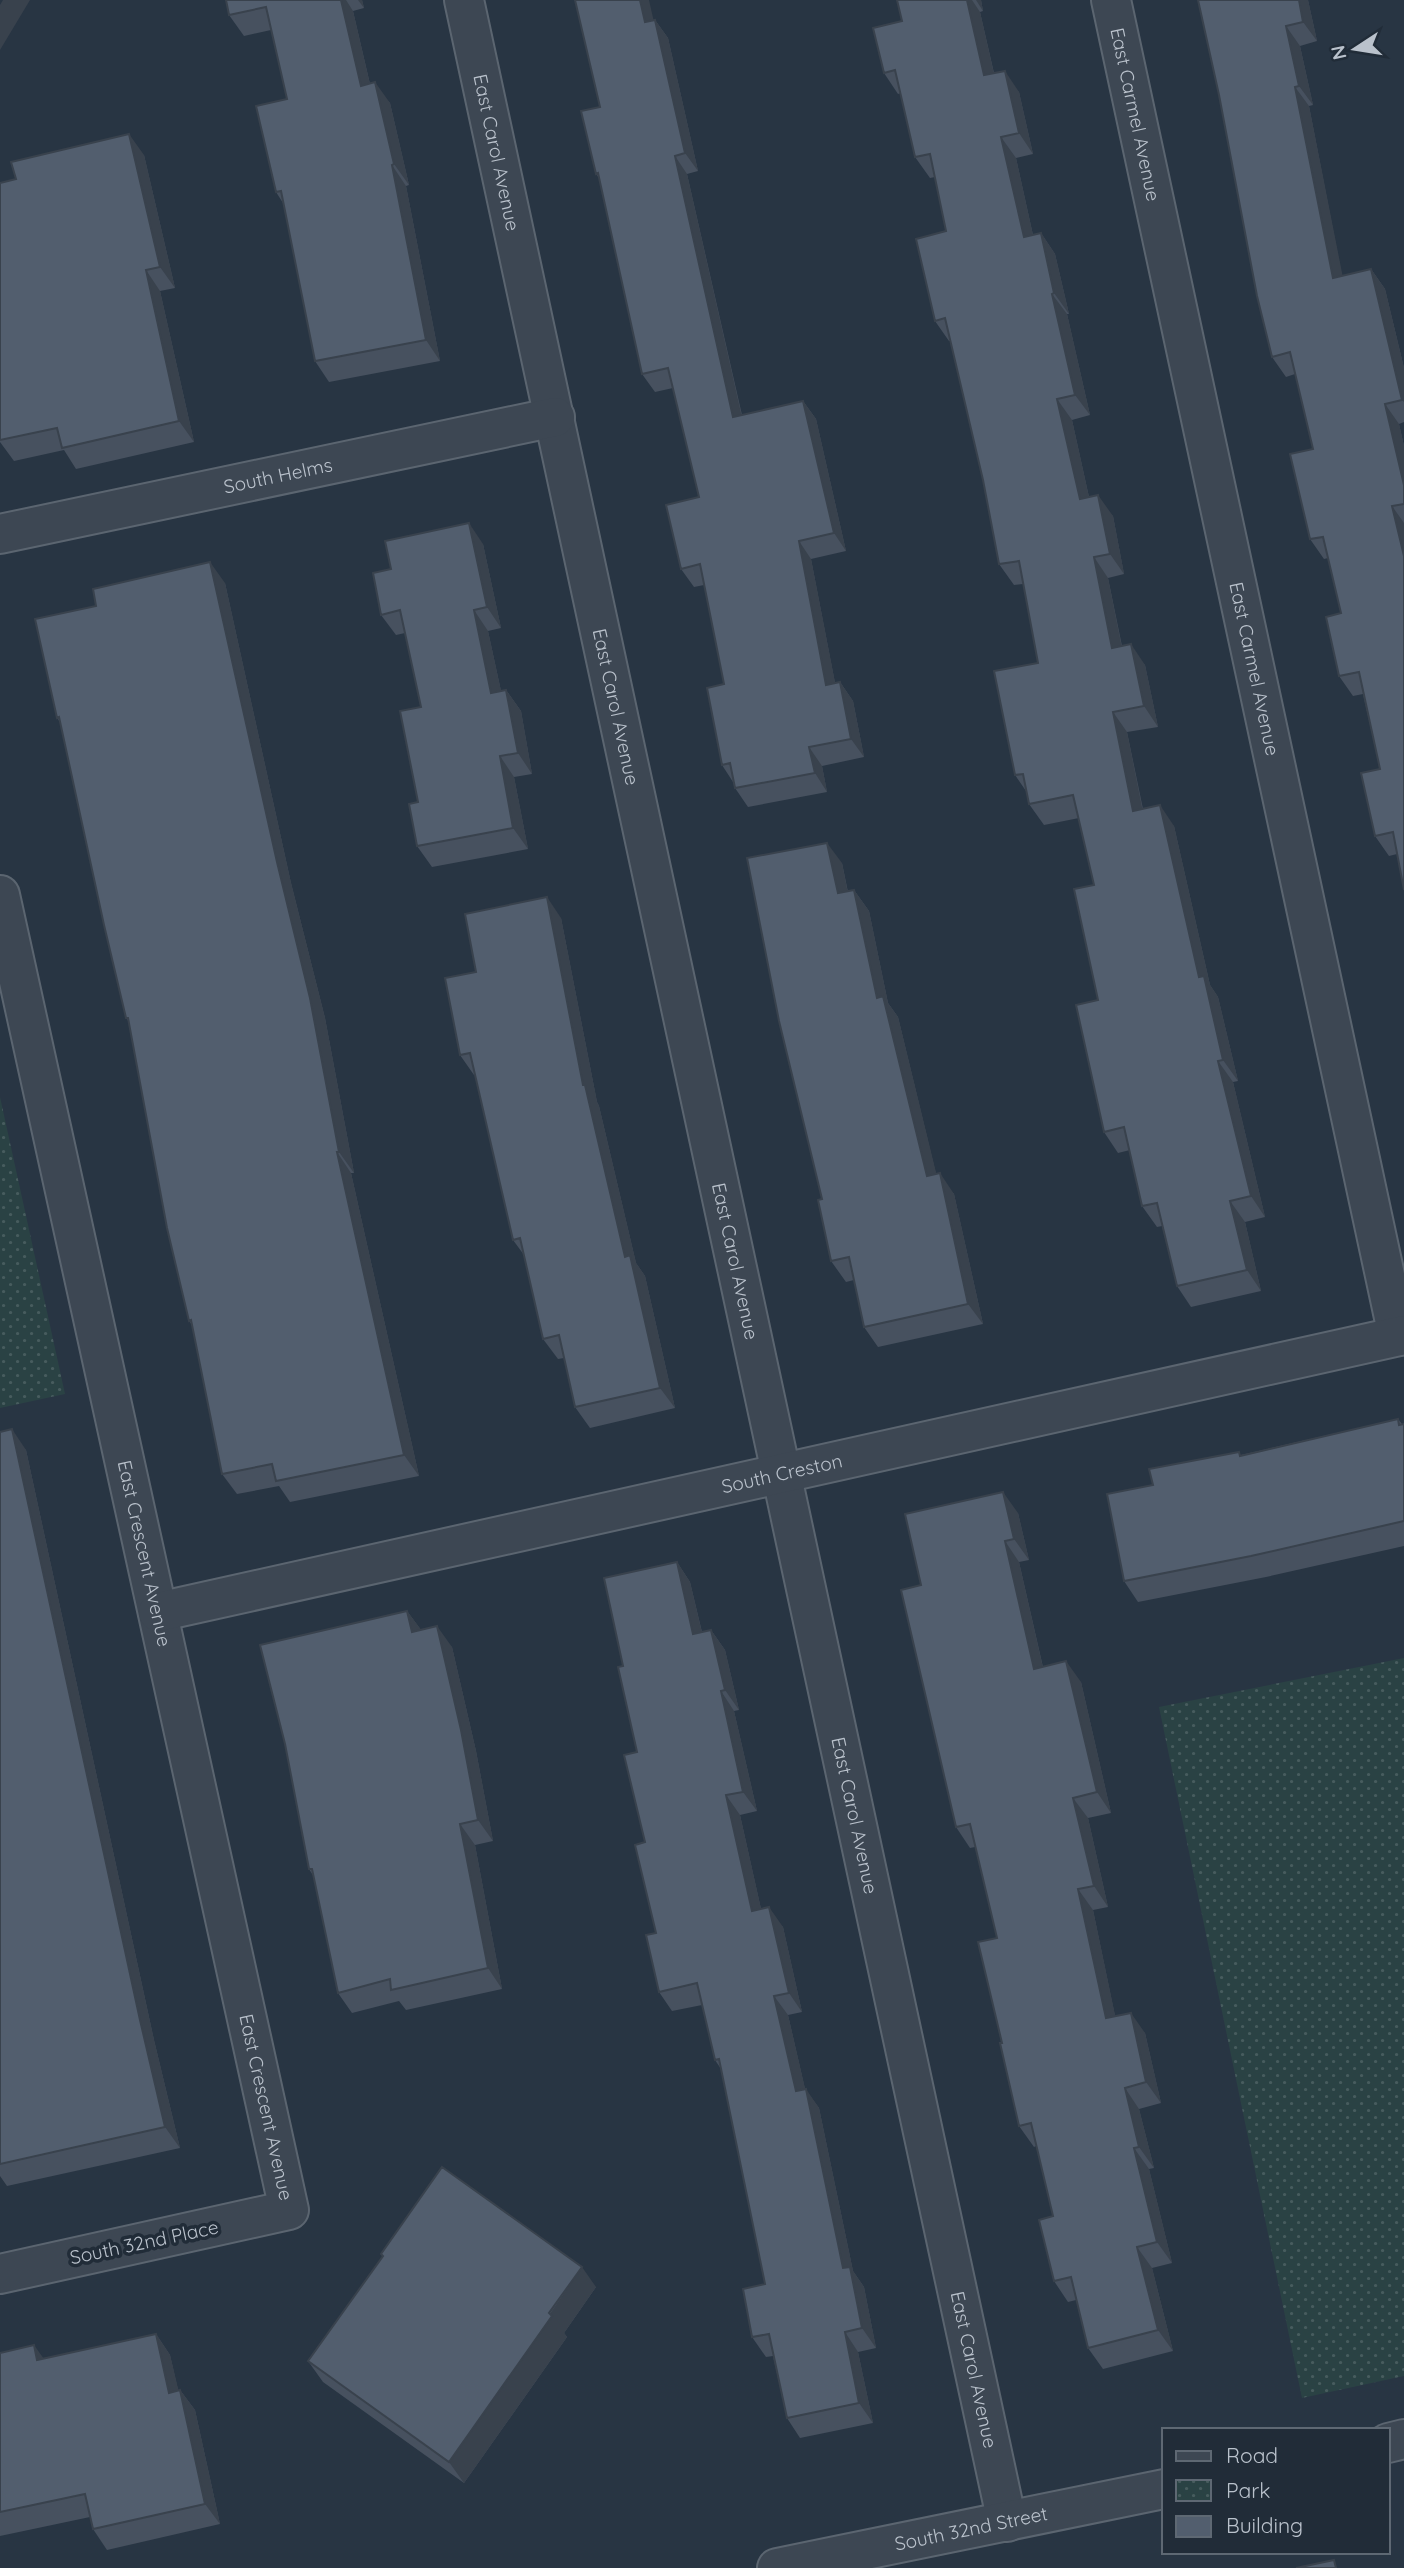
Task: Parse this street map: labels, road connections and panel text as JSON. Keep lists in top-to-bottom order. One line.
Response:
{"streets":{"street":["East Carmel Avenue","East Carol Avenue","South Helms","South Creston","East Crescent Avenue","South 32nd Place","South 32nd Street"]},"crossings":[["East Carmel Avenue","South Creston"],["East Carol Avenue","South Helms"],["East Carol Avenue","South Creston"],["East Carol Avenue","South 32nd Street"],["South Creston","East Crescent Avenue"],["East Crescent Avenue","South 32nd Place"]],"legend":["Road","Park","Building"],"north":"left"}
